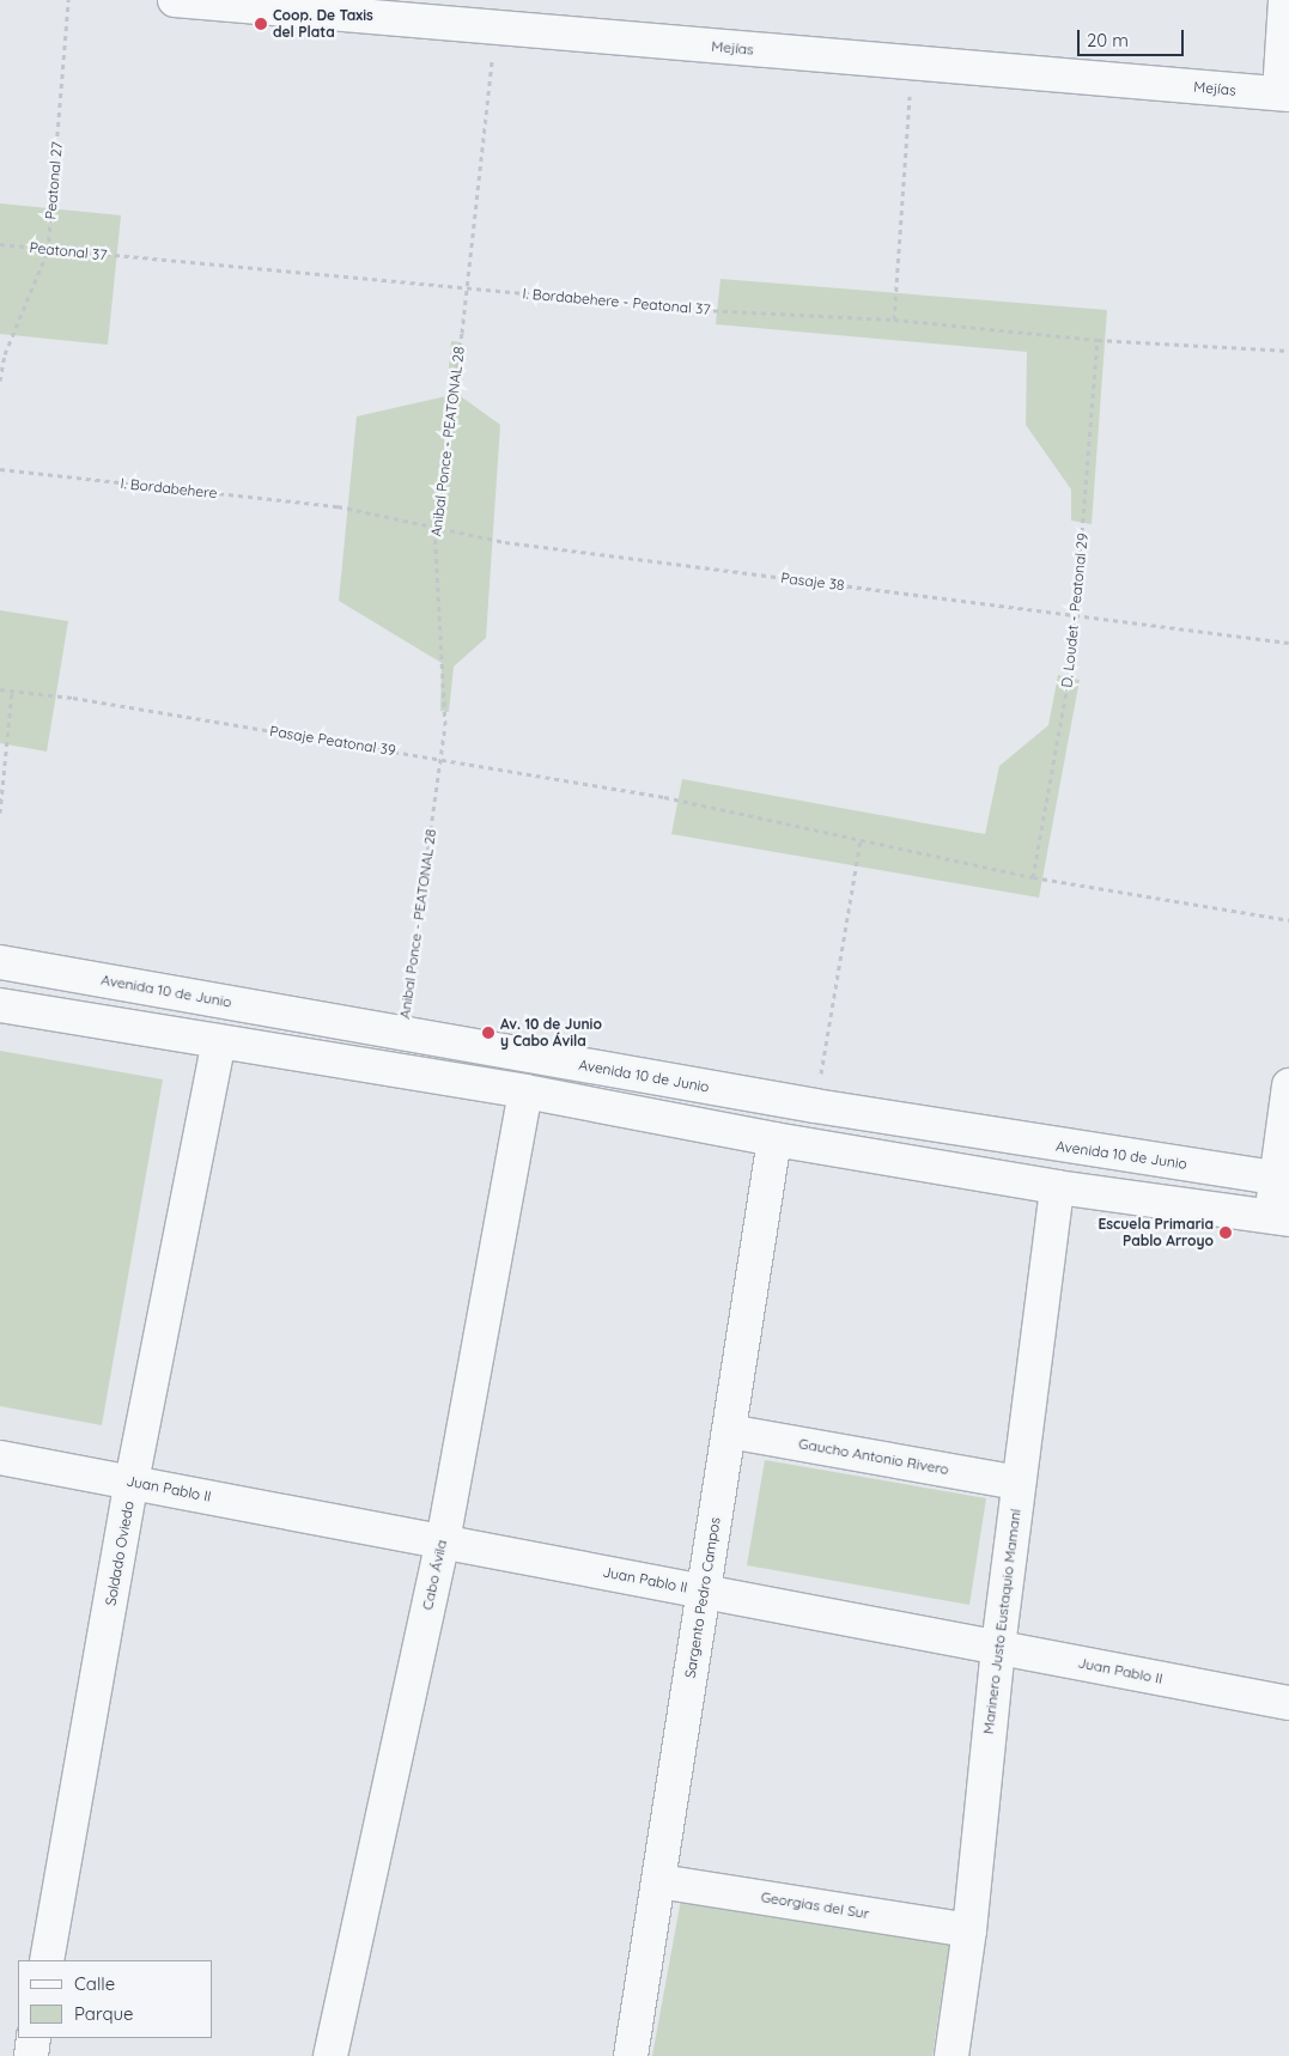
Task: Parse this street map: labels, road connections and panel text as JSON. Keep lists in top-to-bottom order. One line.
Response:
{"streets":{"street":["Mejías","Avenida 10 de Junio","Gaucho Antonio Rivero","Juan Pablo II","Soldado Oviedo","Cabo Ávila","Sargento Pedro Campos","Marinero Justo Eustaquio Mamaní","Georgias del Sur"],"path":["Peatonal 27","Peatonal 37","I. Bordabehere - Peatonal 37","Anibal Ponce - PEATONAL 28","I. Bordabehere","Pasaje 38","D. Loudet - Peatonal 29","Pasaje Peatonal 39"]},"crossings":[["Mejías","Anibal Ponce - PEATONAL 28"],["Peatonal 27","Peatonal 37"],["Peatonal 37","I. Bordabehere - Peatonal 37"],["I. Bordabehere - Peatonal 37","Anibal Ponce - PEATONAL 28"],["I. Bordabehere - Peatonal 37","D. Loudet - Peatonal 29"],["Anibal Ponce - PEATONAL 28","Pasaje 38"],["Anibal Ponce - PEATONAL 28","Pasaje Peatonal 39"],["Anibal Ponce - PEATONAL 28","Avenida 10 de Junio"],["I. Bordabehere","Pasaje 38"],["Pasaje 38","D. Loudet - Peatonal 29"],["D. Loudet - Peatonal 29","Pasaje Peatonal 39"],["Gaucho Antonio Rivero","Sargento Pedro Campos"],["Gaucho Antonio Rivero","Marinero Justo Eustaquio Mamaní"],["Juan Pablo II","Soldado Oviedo"],["Juan Pablo II","Cabo Ávila"],["Juan Pablo II","Sargento Pedro Campos"],["Juan Pablo II","Marinero Justo Eustaquio Mamaní"],["Sargento Pedro Campos","Georgias del Sur"],["Marinero Justo Eustaquio Mamaní","Georgias del Sur"]],"places":["Coop. De Taxis del Plata","Av. 10 de Junio y Cabo Ávila","Escuela Primaria Pablo Arroyo"],"legend":["Calle","Parque"],"scale_bar":"20 m"}
